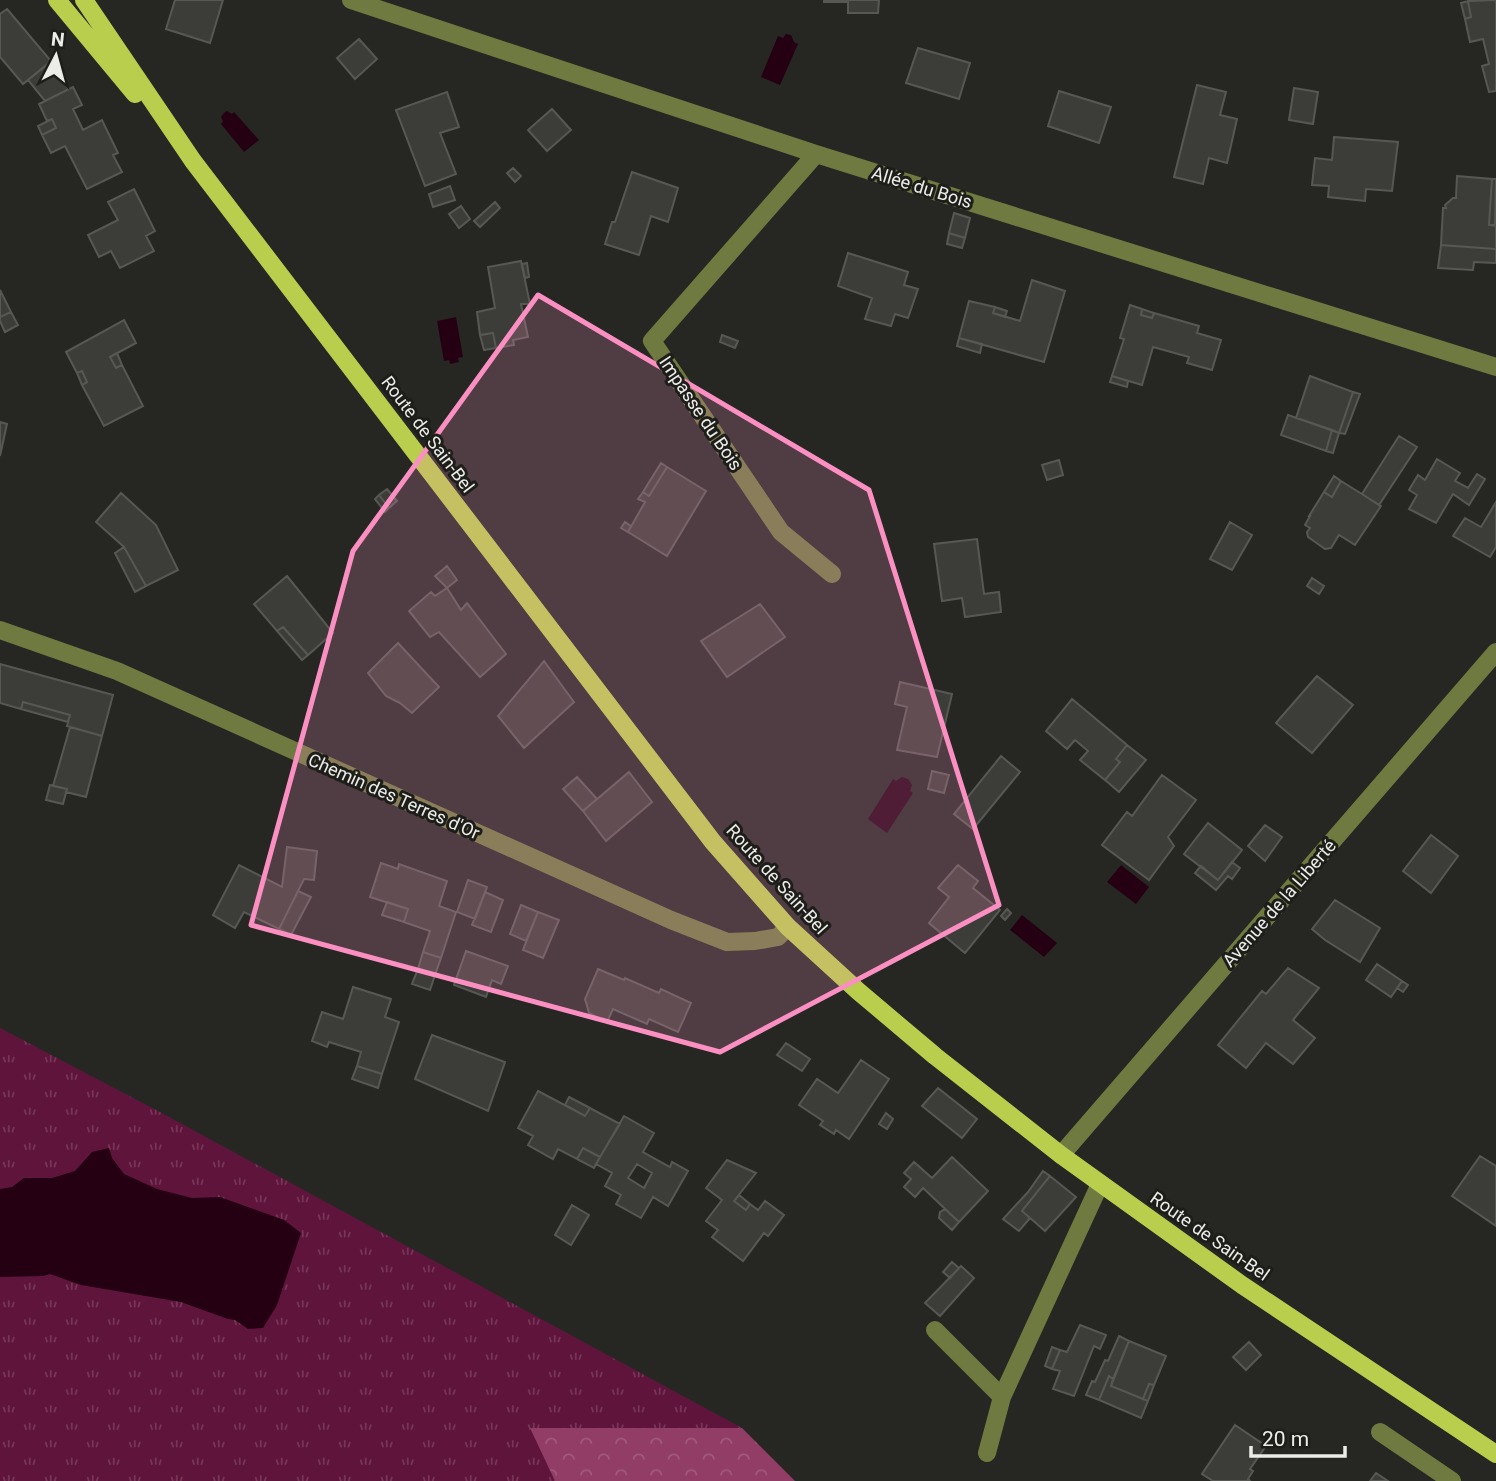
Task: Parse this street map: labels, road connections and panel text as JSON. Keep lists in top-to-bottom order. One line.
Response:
{"streets":{"main road":["Route de Sain-Bel"],"street":["Allée du Bois","Impasse du Bois","Chemin des Terres d'Or","Avenue de la Liberté"]},"crossings":[["Allée du Bois","Impasse du Bois"],["Route de Sain-Bel","Chemin des Terres d'Or"],["Route de Sain-Bel","Avenue de la Liberté"]],"scale_bar":"20 m","north":"top"}
